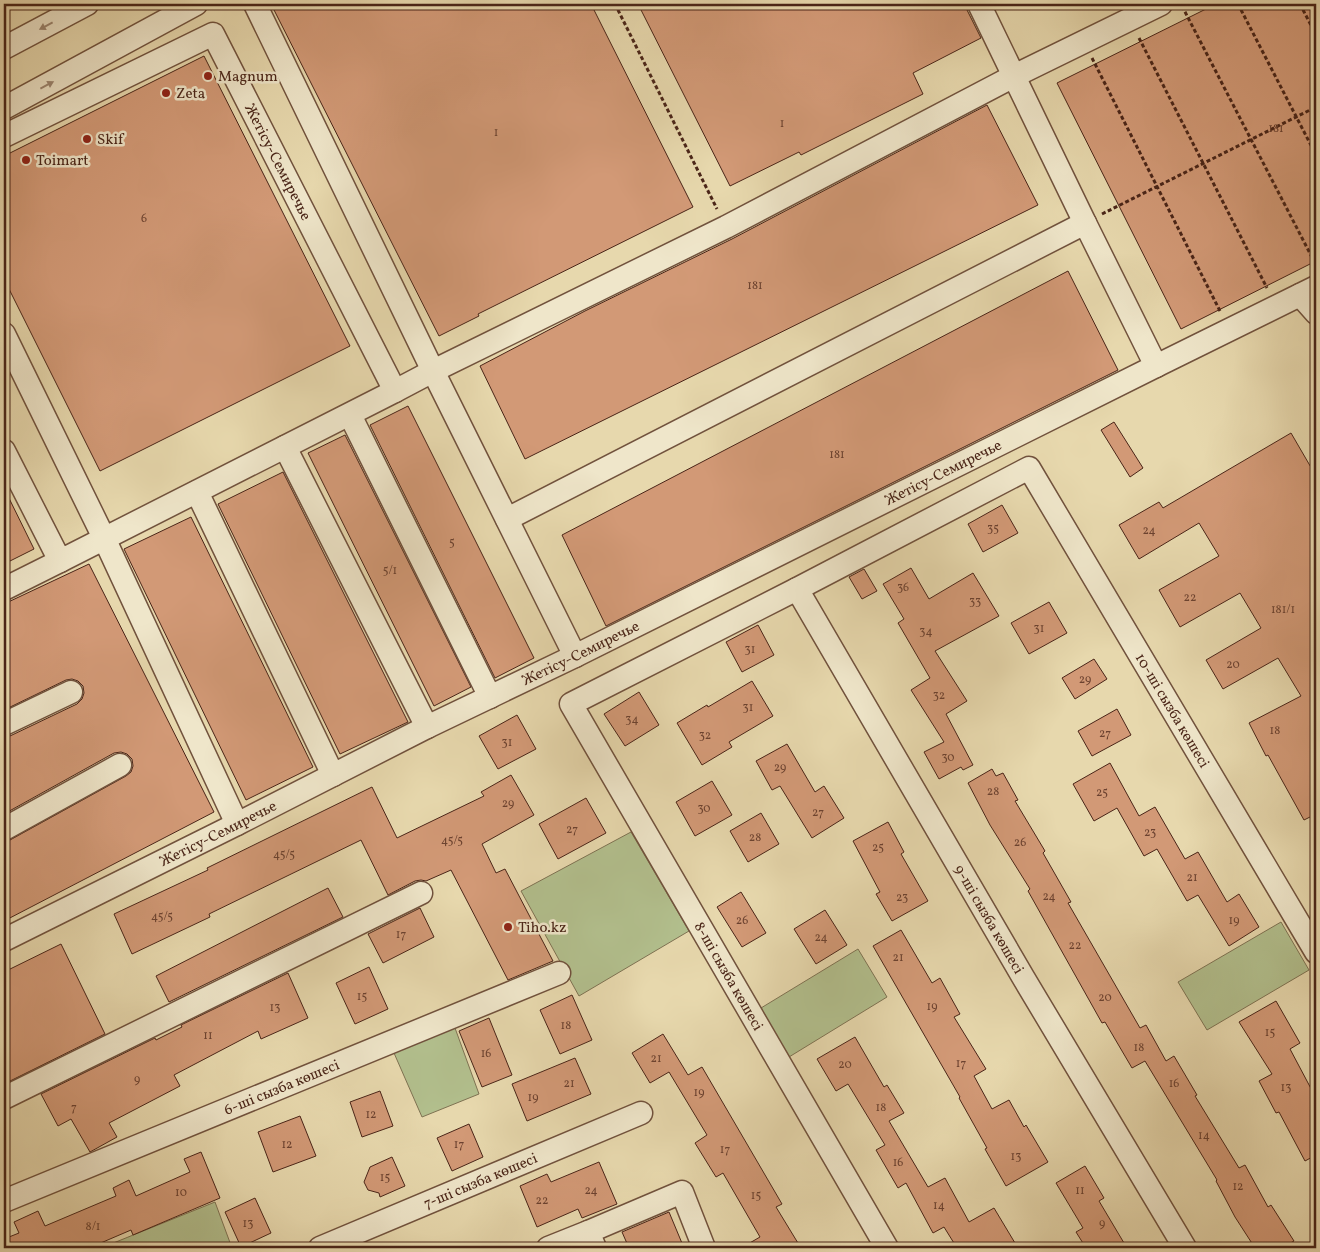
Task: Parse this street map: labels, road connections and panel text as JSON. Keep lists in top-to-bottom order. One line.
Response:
{"streets":{"street":["Жетісу-Семиречье","10-ші сызба көшесі","9-ші сызба көшесі","8-ші сызба көшесі","6-ші сызба көшесі","7-ші сызба көшесі"]},"crossings":[["10-ші сызба көшесі","9-ші сызба көшесі"],["10-ші сызба көшесі","8-ші сызба көшесі"],["9-ші сызба көшесі","8-ші сызба көшесі"]],"places":["Magnum","Zeta","Skif","Toimart","Tiho.kz"],"house_numbers":["1","181","1","6","181","181","35","24","5","5/1","36","22","33","181/1","31","34","31","20","29","32","31","34","18","27","32","31","30","29","28","25","29","30","27","27","23","28","45/5","26","25","45/5","21","24","23","45/5","26","19","17","24","22","21","15","20","19","13","18","15","11","18","16","21","17","20","9","21","16","13","19","19","7","18","12","14","12","17","17","13","16","15","12","24","11","10","15","22","14","13","9","8/1"]}
